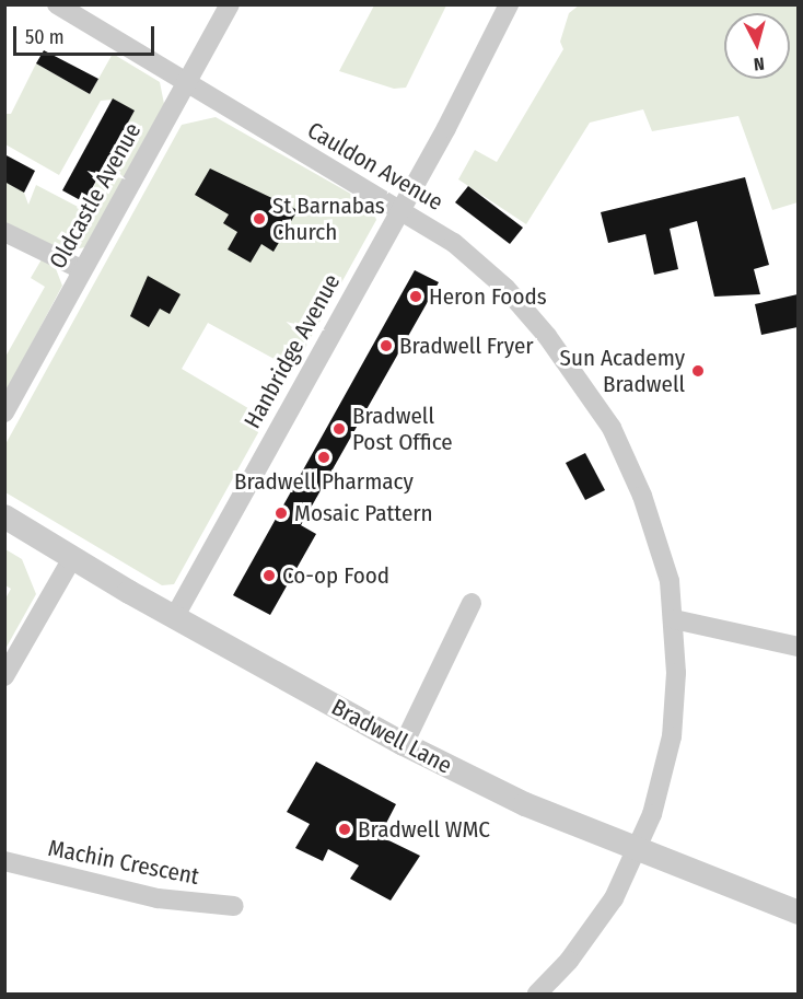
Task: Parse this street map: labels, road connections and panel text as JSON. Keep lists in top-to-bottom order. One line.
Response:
{"streets":{"street":["Cauldon Avenue","Oldcastle Avenue","Hanbridge Avenue","Bradwell Lane","Machin Crescent"]},"crossings":[["Cauldon Avenue","Oldcastle Avenue"],["Cauldon Avenue","Hanbridge Avenue"],["Cauldon Avenue","Bradwell Lane"],["Hanbridge Avenue","Bradwell Lane"]],"places":["St Barnabas Church","Heron Foods","Bradwell Fryer","Sun Academy Bradwell","Bradwell Post Office","Bradwell Pharmacy","Mosaic Pattern","Co-op Food","Bradwell WMC"],"scale_bar":"50 m","north":"bottom"}
